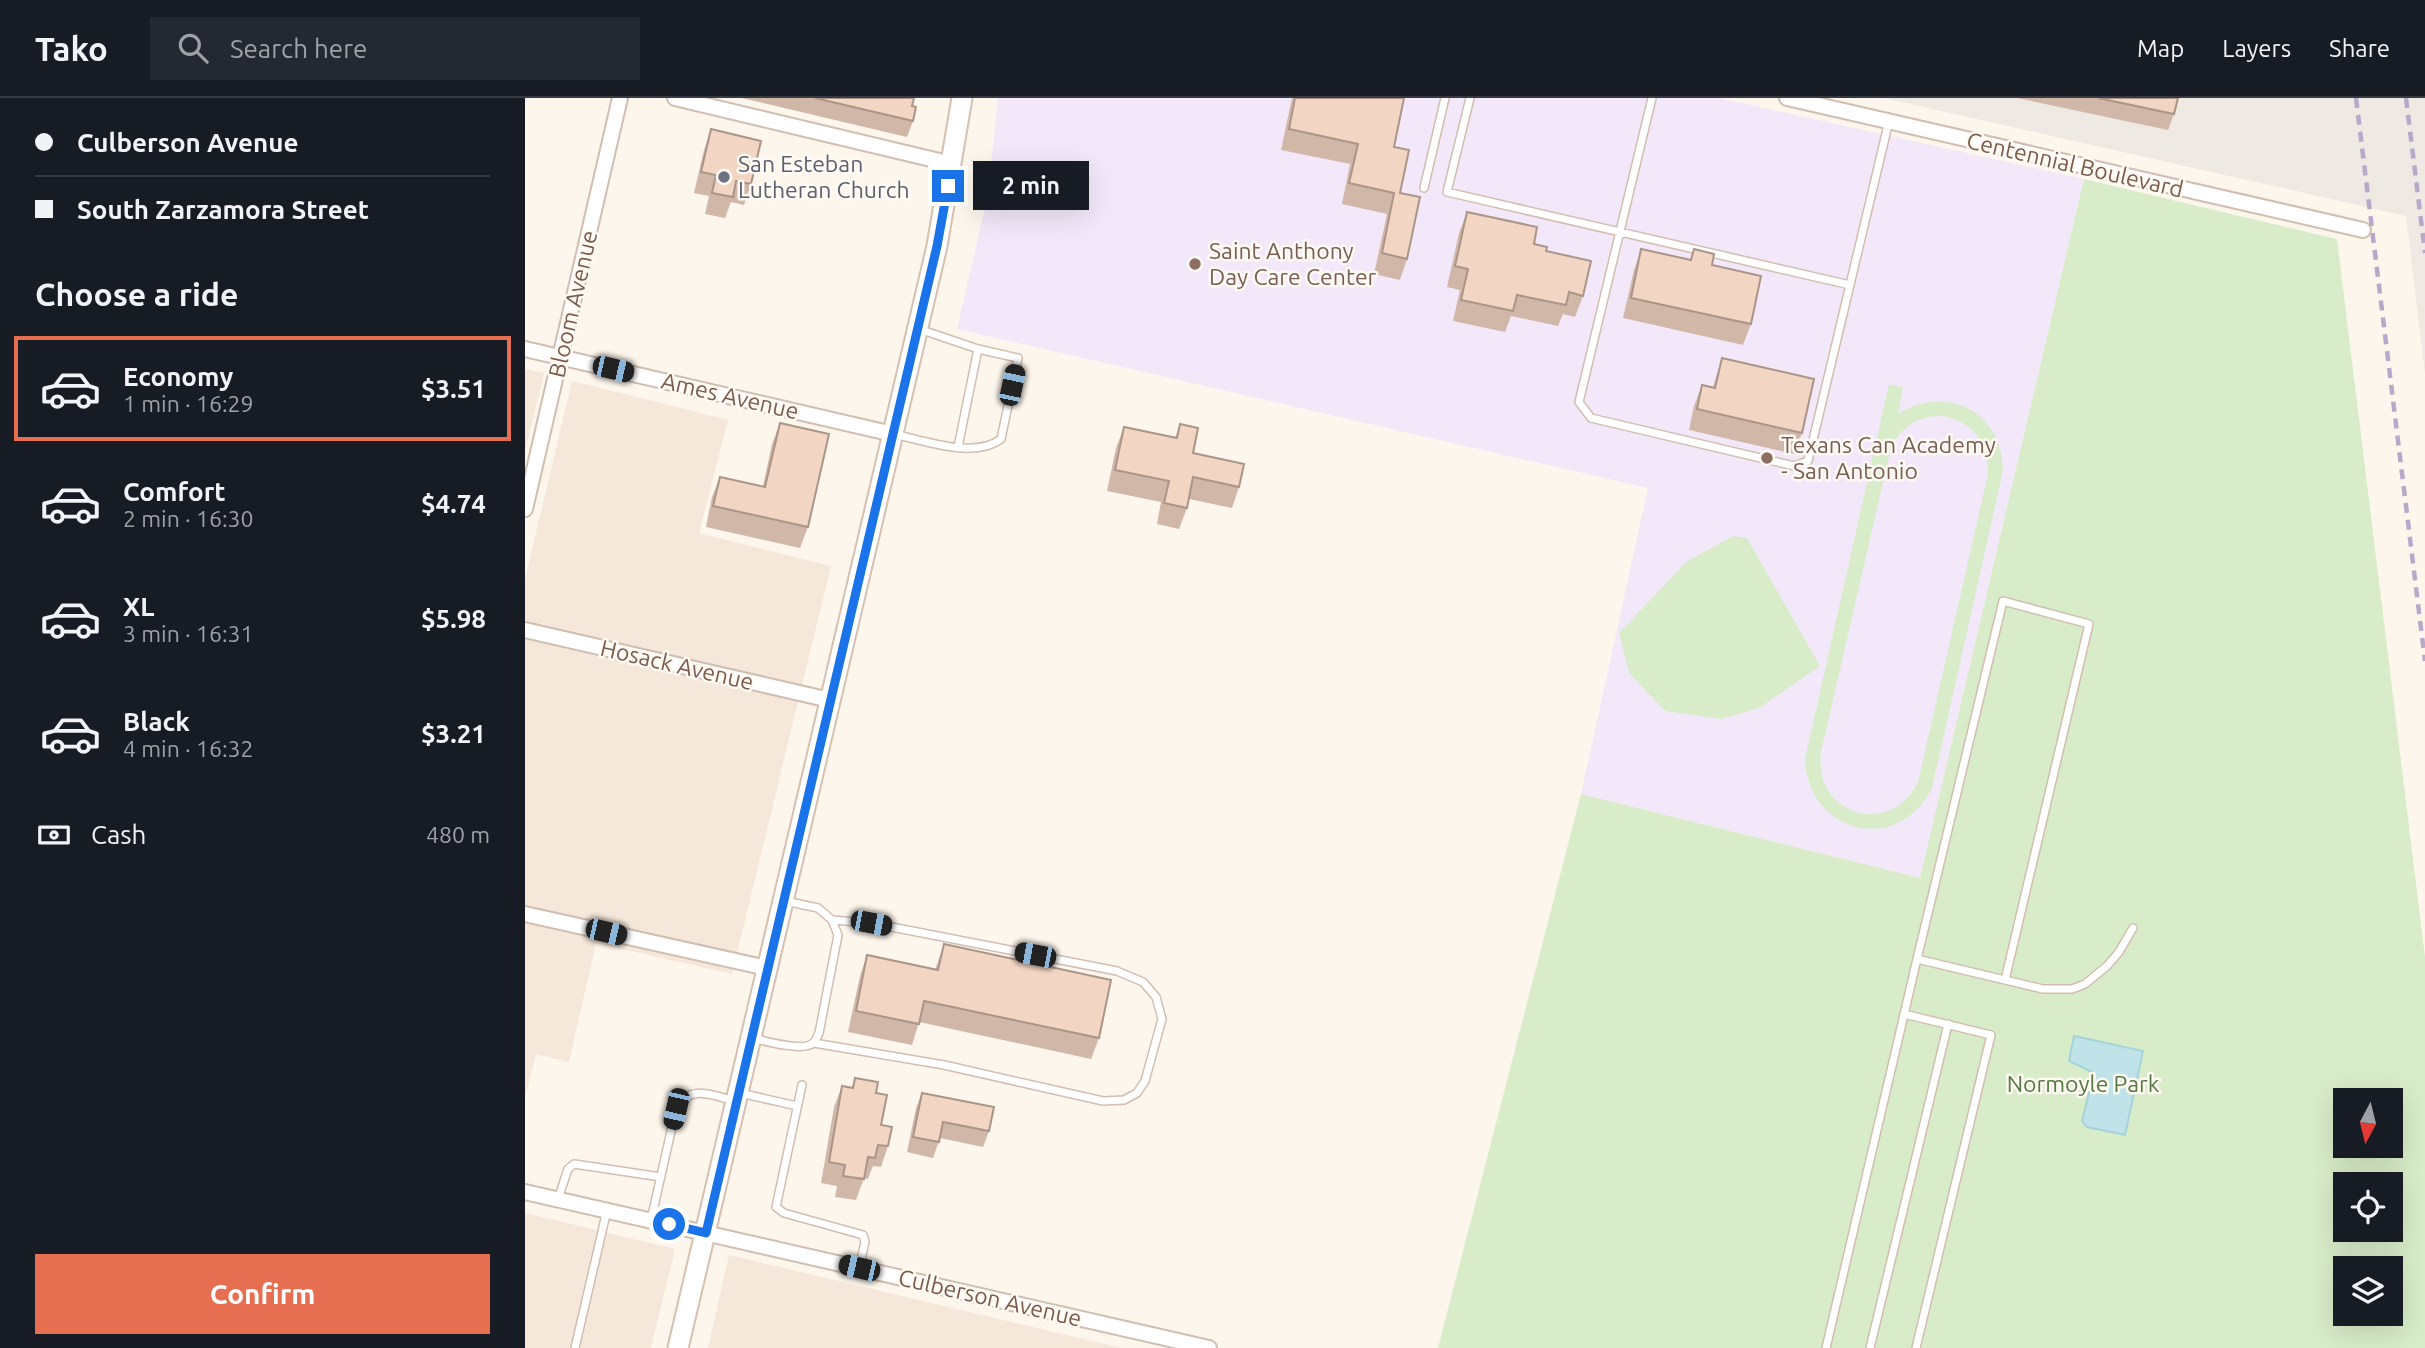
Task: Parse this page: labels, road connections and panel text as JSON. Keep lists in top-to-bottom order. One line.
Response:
{"streets":{"street":["Centennial Boulevard","Bloom Avenue","Ames Avenue","Hosack Avenue","Culberson Avenue"]},"crossings":[["Bloom Avenue","Ames Avenue"]],"parks":["Normoyle Park"],"places":["San Esteban Lutheran Church","Saint Anthony Day Care Center","Texans Can Academy - San Antonio"],"north":"bottom","page":{"header":"Tako","search":"Search here","nav":["Map","Layers","Share"],"banner":["Culberson Avenue","South Zarzamora Street"],"bubble":"2 min","heading":"Choose a ride","list":[{"name":"Economy","note":"1 min · 16:29","value":"$3.51"},{"name":"Comfort","note":"2 min · 16:30","value":"$4.74"},{"name":"XL","note":"3 min · 16:31","value":"$5.98"},{"name":"Black","note":"4 min · 16:32","value":"$3.21"}],"pay":["Cash","480 m"],"buttons":"Confirm"}}
